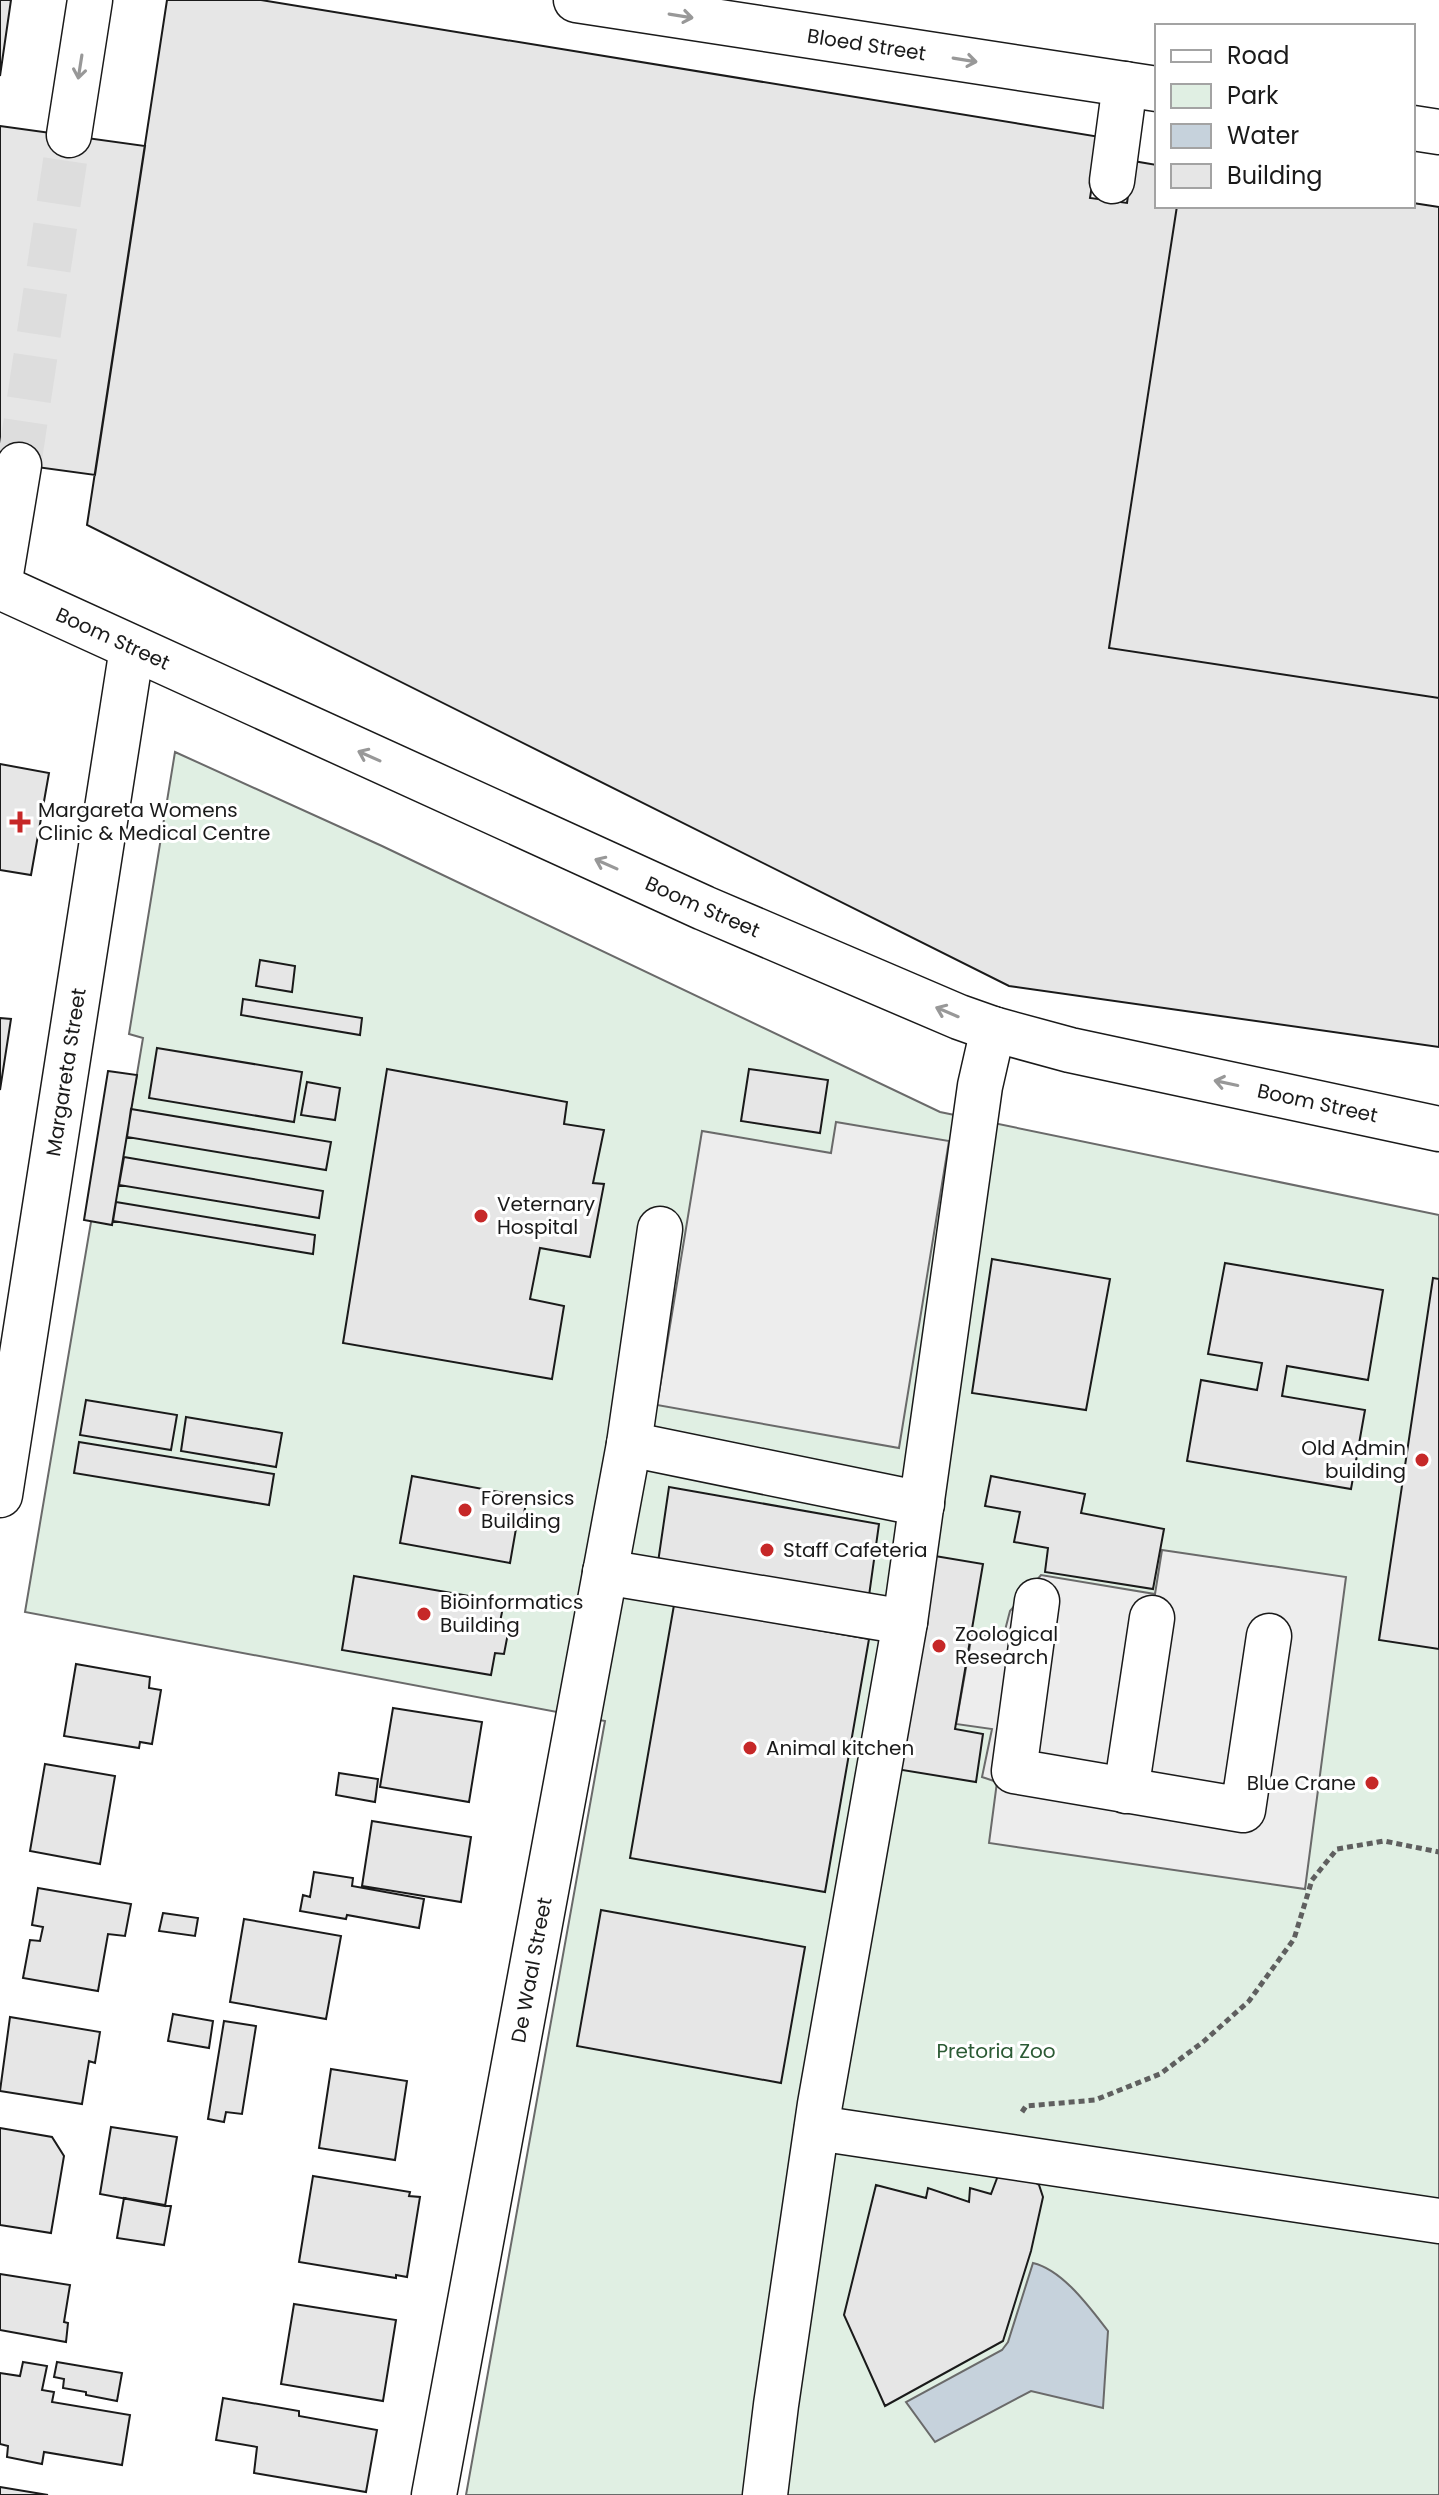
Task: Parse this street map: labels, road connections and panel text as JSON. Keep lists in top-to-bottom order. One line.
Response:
{"streets":{"main road":["Bloed Street","Boom Street","Margareta Street","De Waal Street"]},"crossings":[["Boom Street","Margareta Street"]],"one_way":["Bloed Street","Boom Street"],"parks":["Pretoria Zoo"],"places":{"health":["Margareta Womens Clinic & Medical Centre"],"other":["Veternary Hospital","Old Admin building","Forensics Building","Staff Cafeteria","Bioinformatics Building","Zoological Research","Animal kitchen","Blue Crane"]},"legend":["Road","Park","Water","Building"]}
